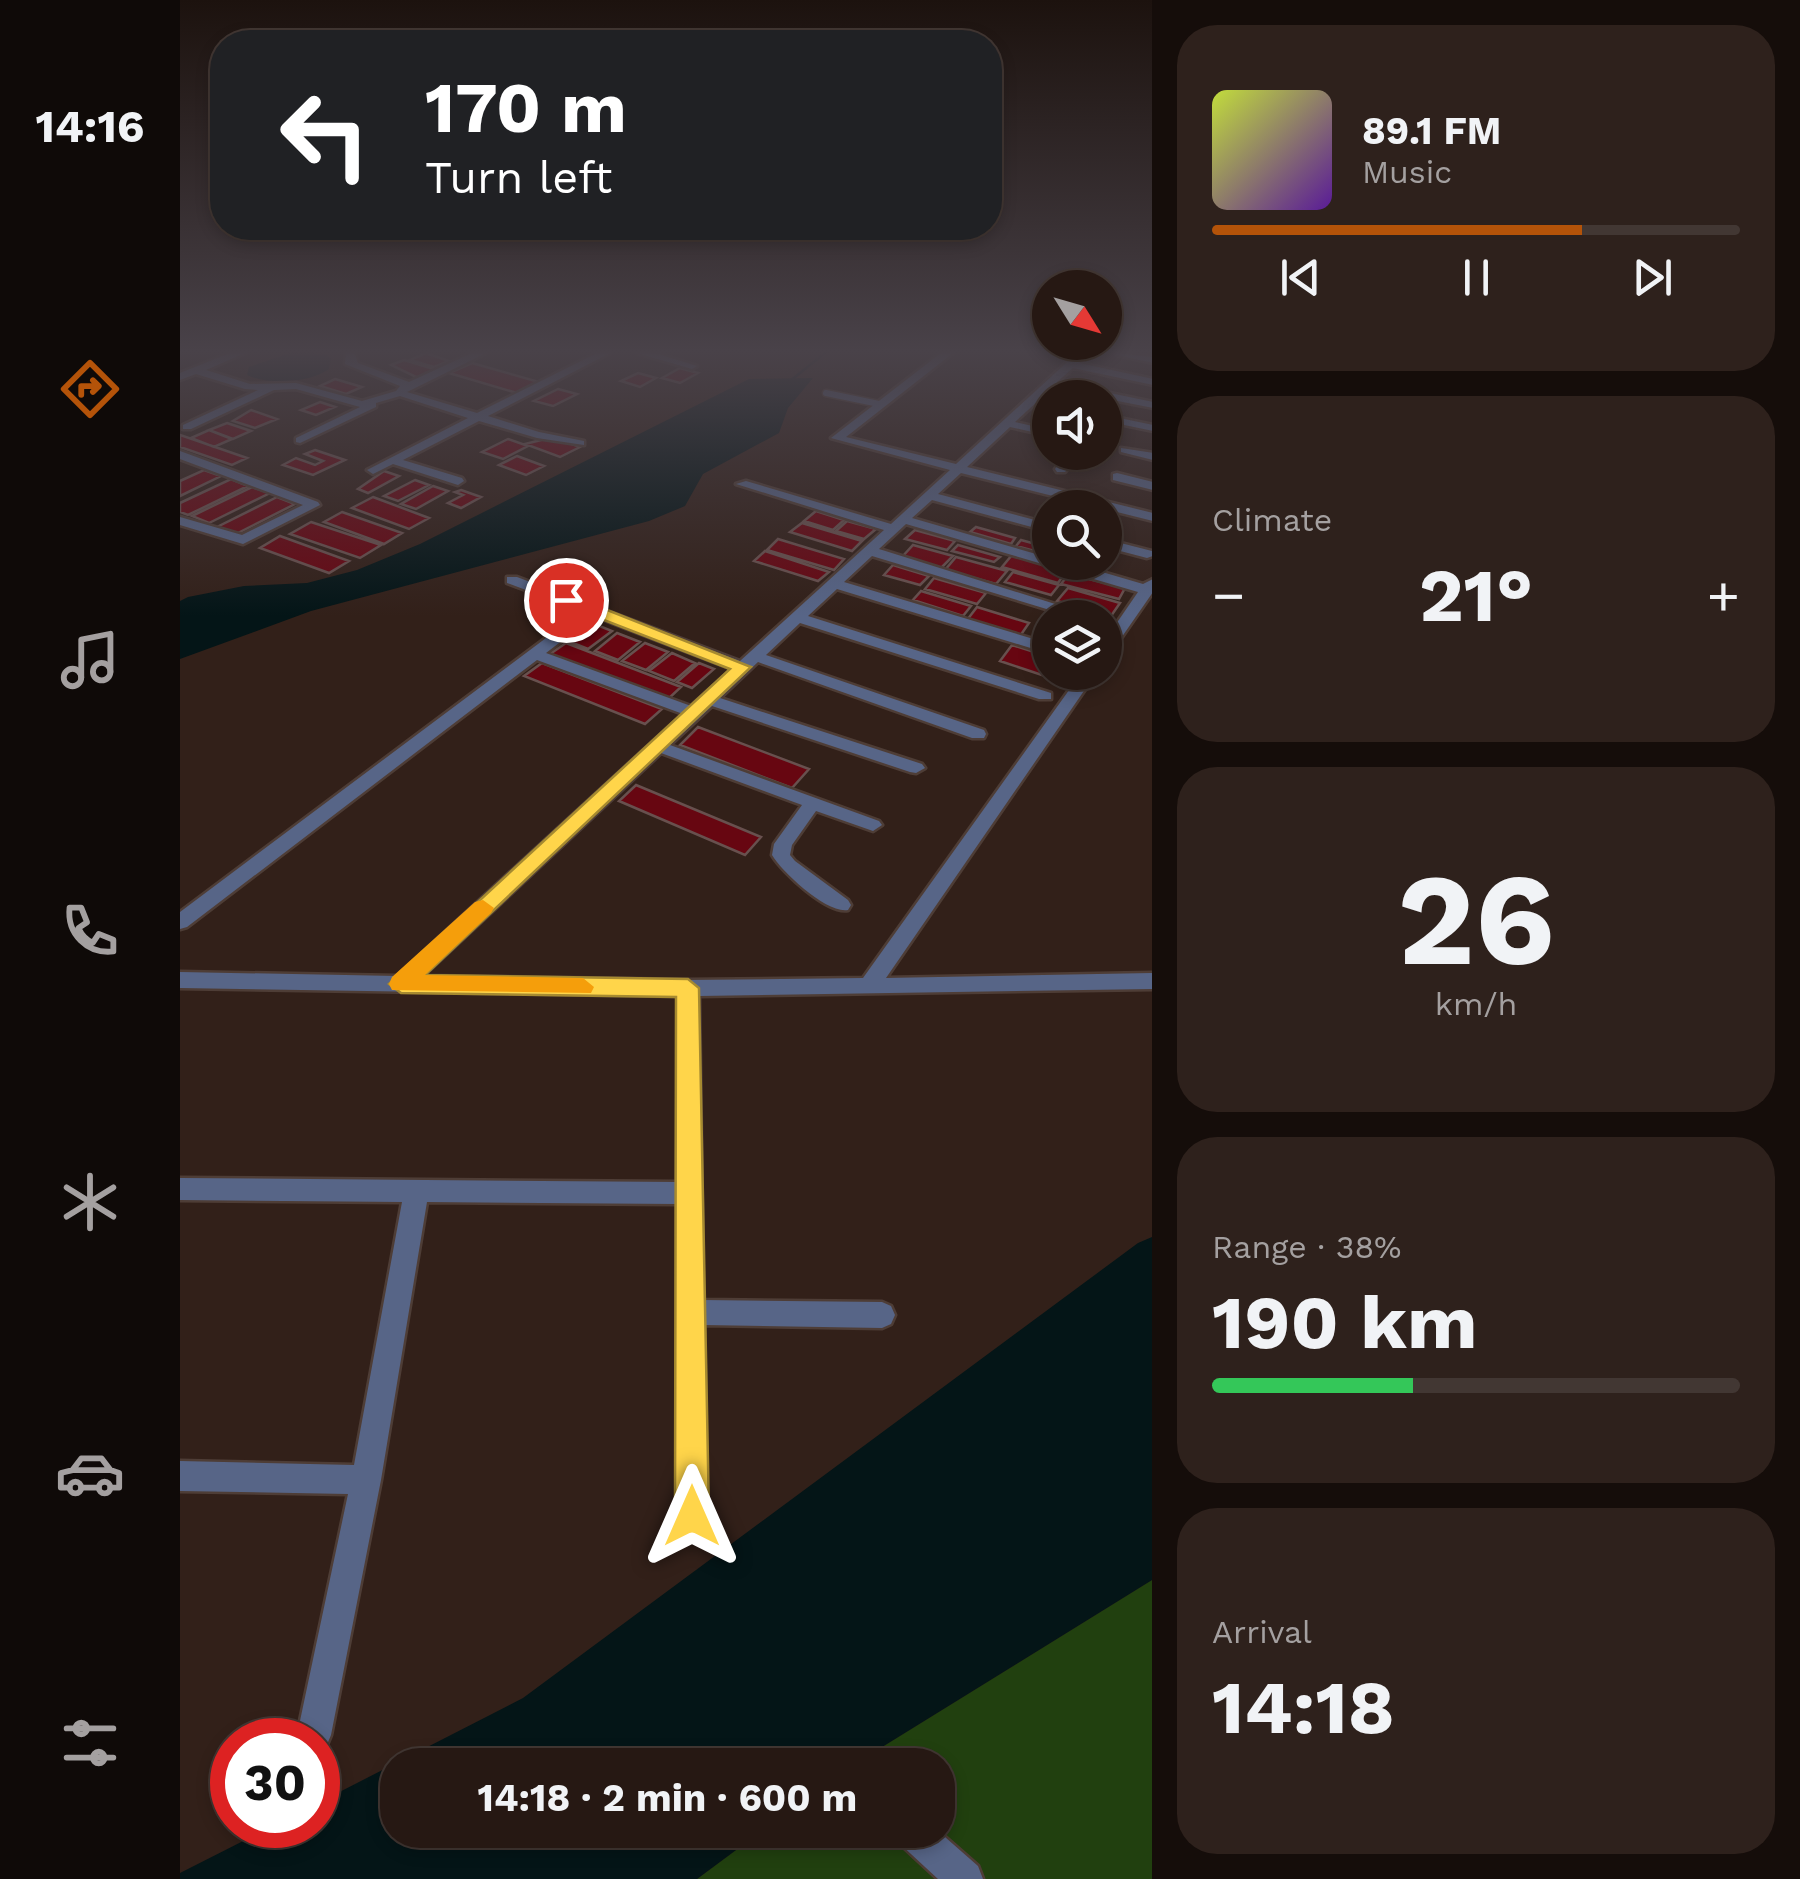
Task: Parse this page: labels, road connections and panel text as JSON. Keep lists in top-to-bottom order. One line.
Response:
{"north":"bottom right","page":{"tabs":"14:16","turn":["170 m","Turn left"],"song":["89.1 FM","Music"],"tile":["Climate",["26","km/h"],["Range · 38%","190 km"],["Arrival","14:18"]],"heat":["−","21°","+"],"limit":"30","trip":"14:18 · 2 min · 600 m"}}
